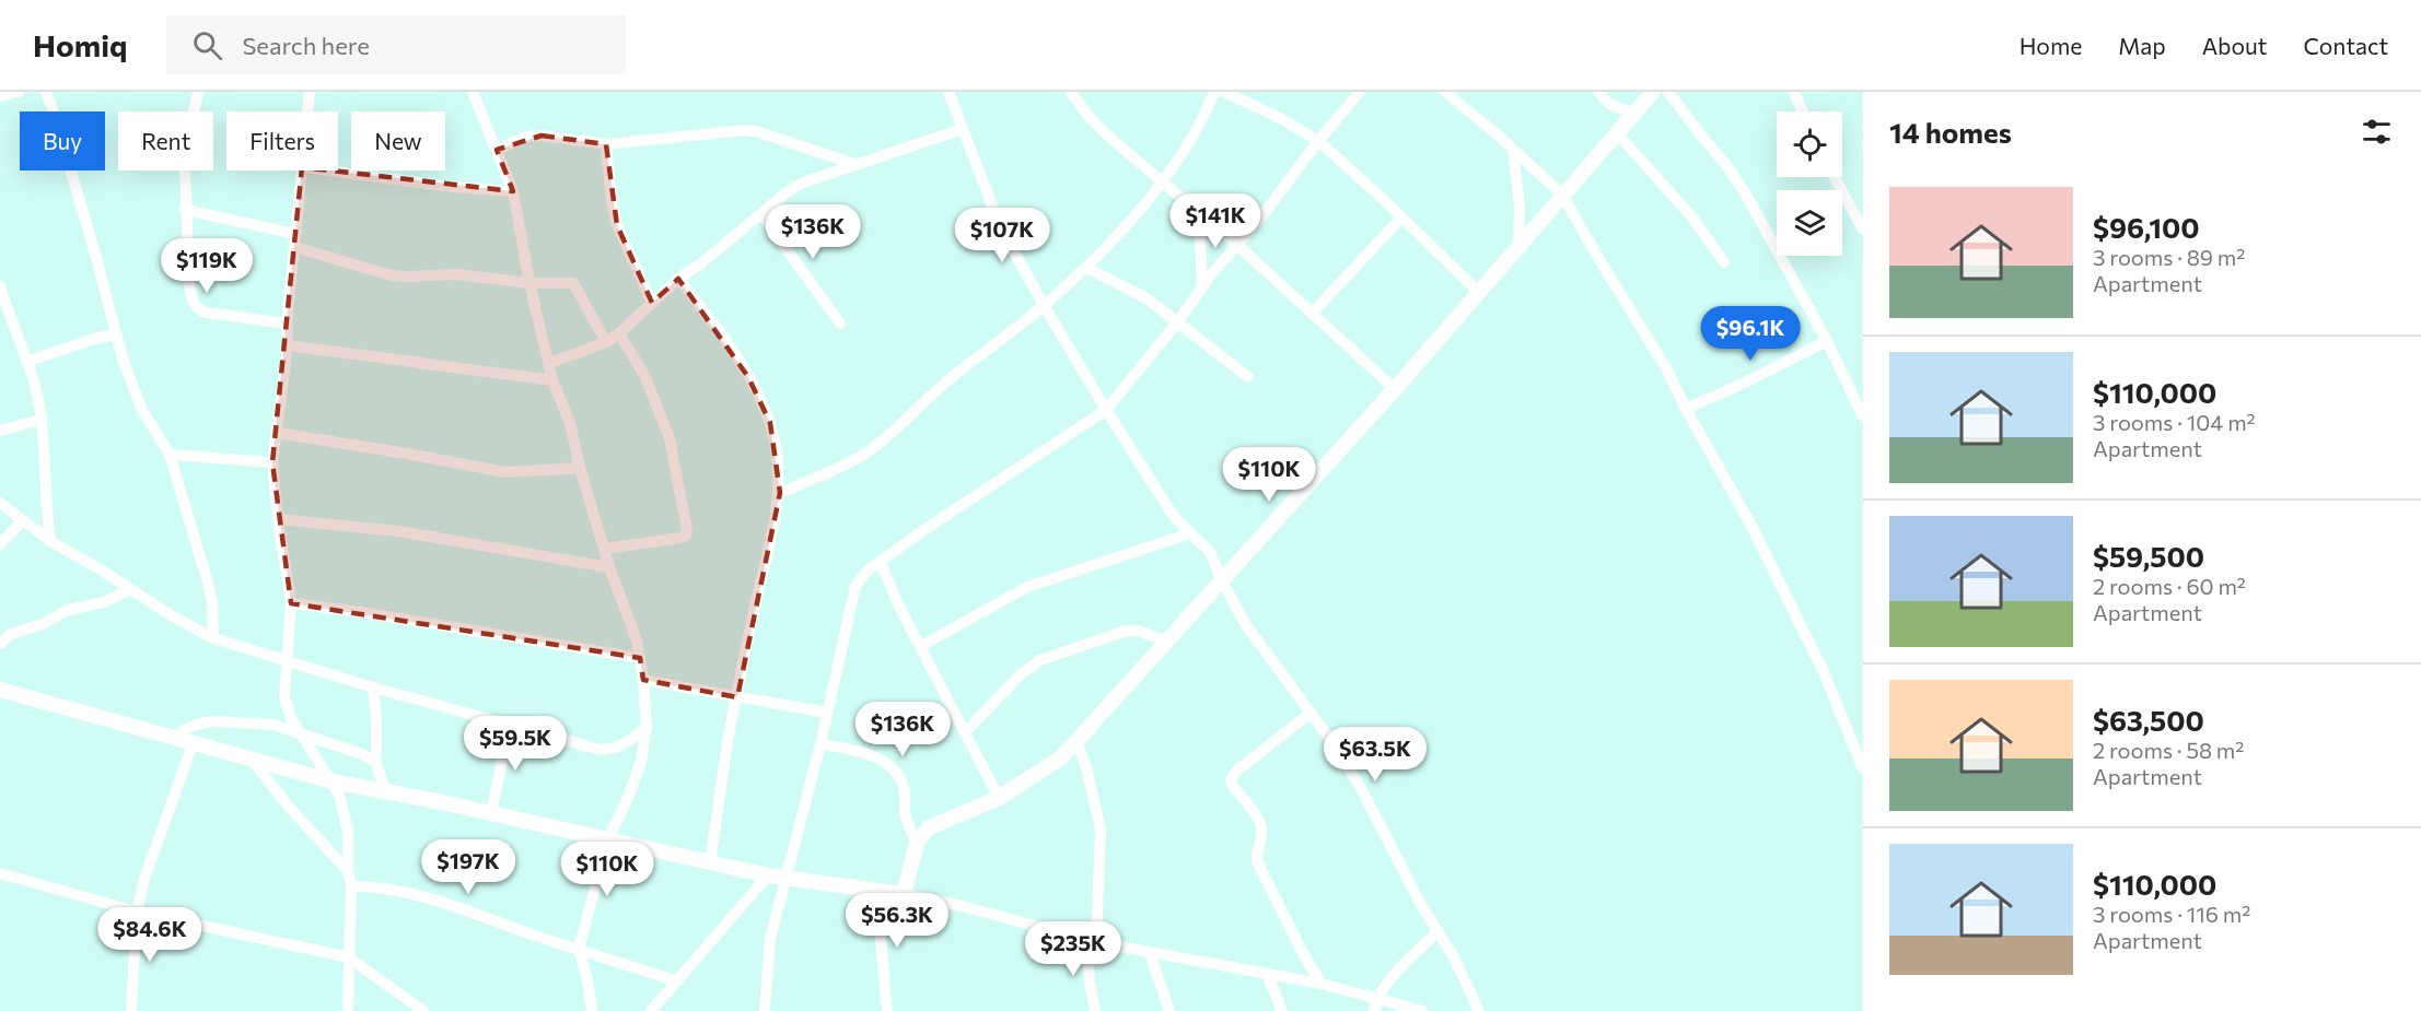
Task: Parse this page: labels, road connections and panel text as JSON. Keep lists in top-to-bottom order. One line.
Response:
{"page":{"header":"Homiq","search":"Search here","nav":["Home","Map","About","Contact"],"heading":"14 homes","chip":["Buy","Rent","Filters","New"],"list":[{"name":"$96,100","note":"3 rooms · 89 m² · Apartment"},{"name":"$110,000","note":"3 rooms · 104 m² · Apartment"},{"name":"$59,500","note":"2 rooms · 60 m² · Apartment"},{"name":"$63,500","note":"2 rooms · 58 m² · Apartment"},{"name":"$110,000","note":"3 rooms · 116 m² · Apartment"}],"price":["$141K","$136K","$107K","$119K","$96.1K","$110K","$136K","$59.5K","$63.5K","$197K","$110K","$56.3K","$84.6K","$235K"]}}
